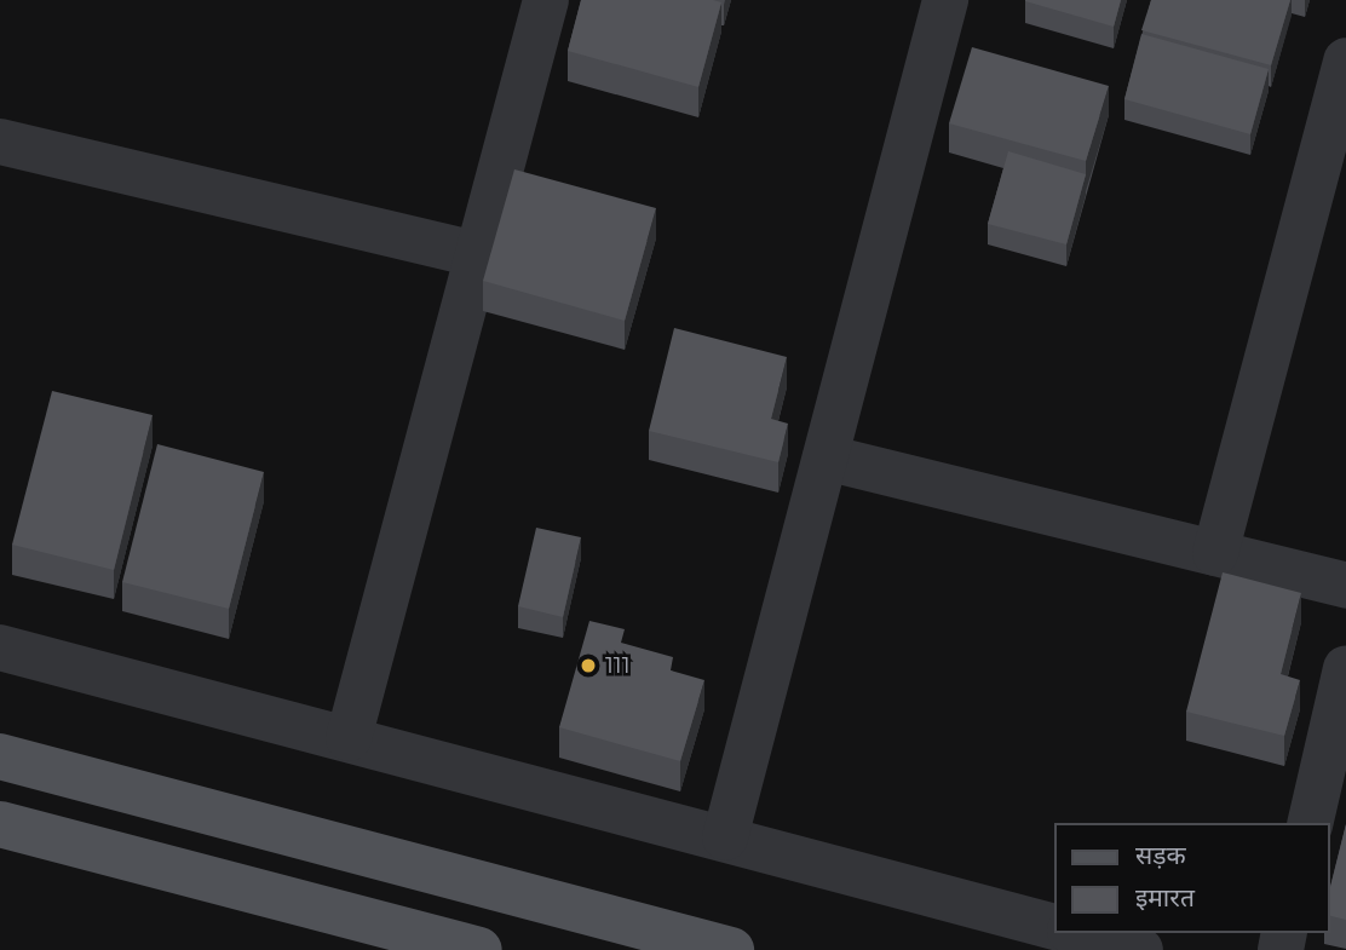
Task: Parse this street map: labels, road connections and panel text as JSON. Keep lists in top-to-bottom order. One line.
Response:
{"places":["111"],"legend":["सड़क","इमारत"]}
